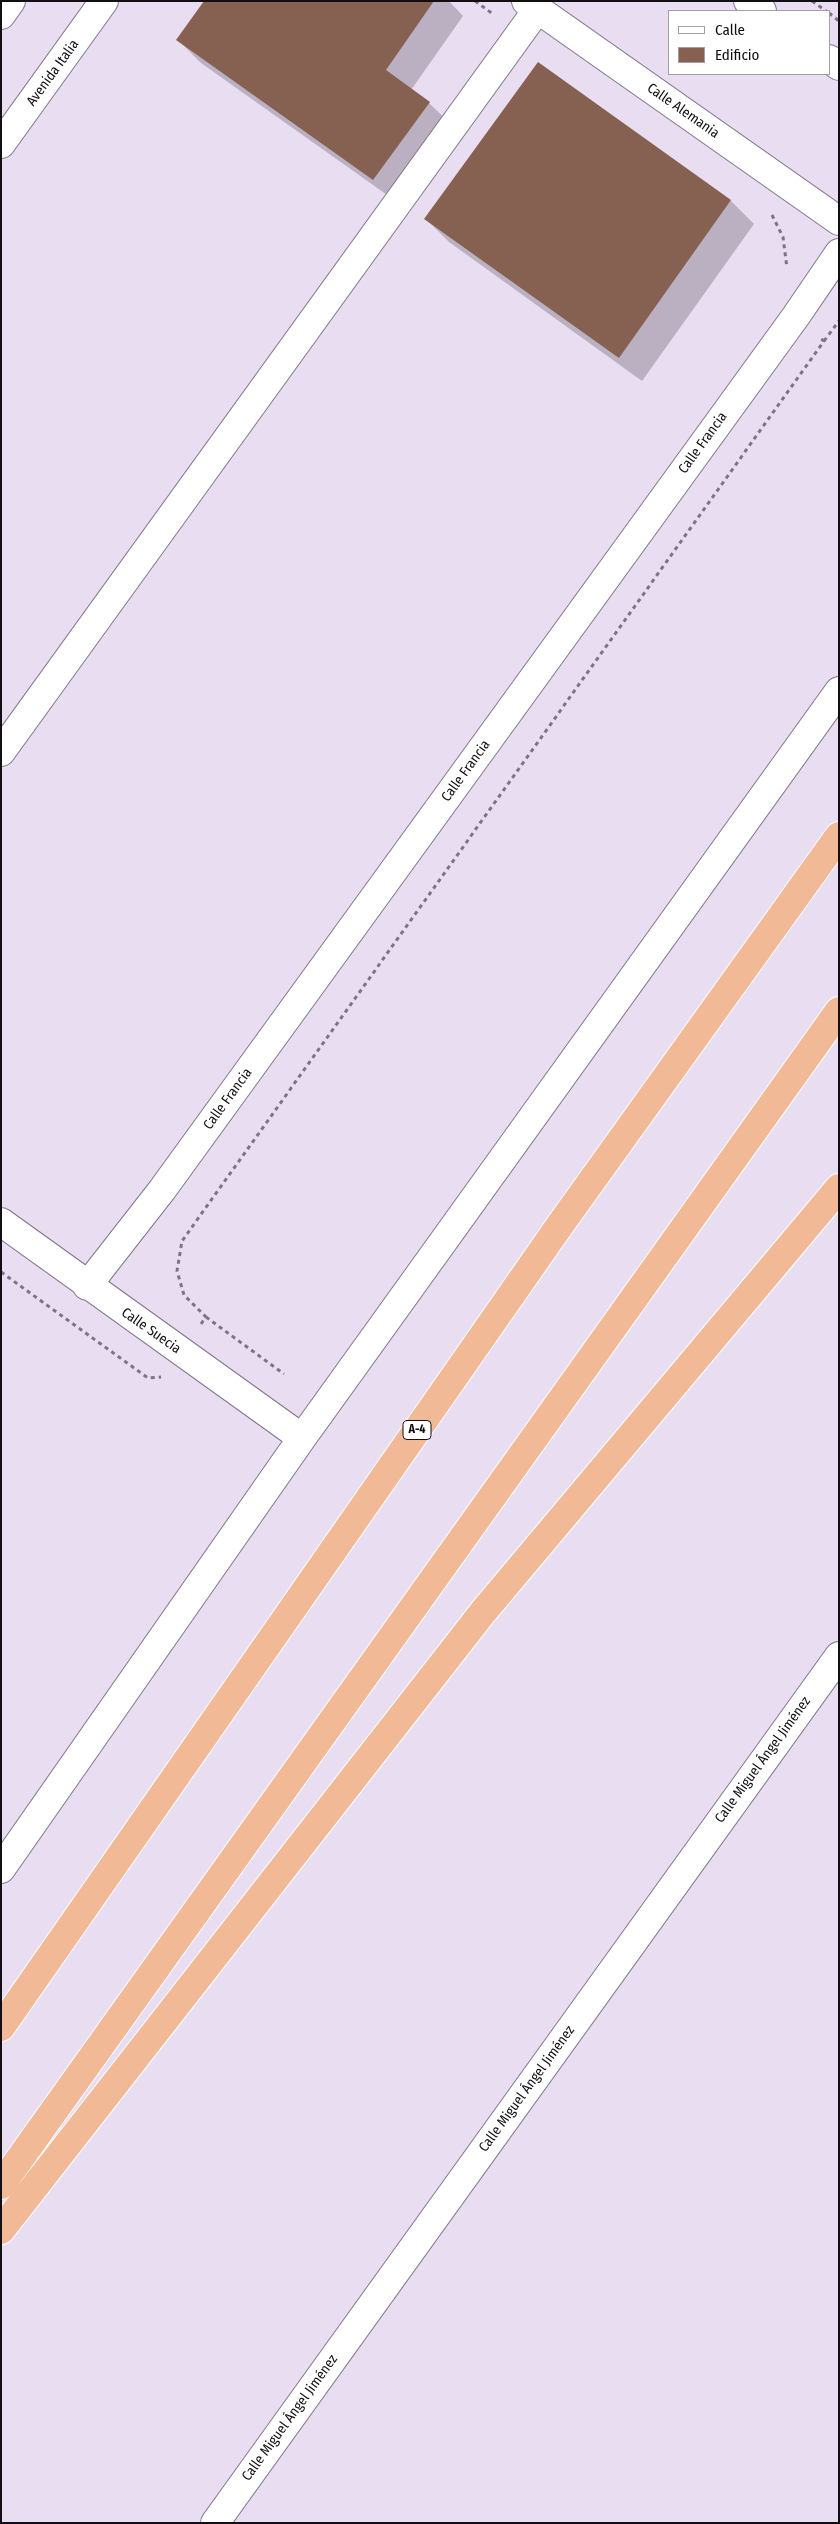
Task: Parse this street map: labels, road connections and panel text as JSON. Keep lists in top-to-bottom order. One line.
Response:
{"streets":{"highway":["A-4"],"street":["Avenida Italia","Calle Alemania","Calle Francia","Calle Suecia","Calle Miguel Ángel Jiménez"]},"crossings":[["Calle Francia","Calle Suecia"]],"legend":["Calle","Edificio"]}
